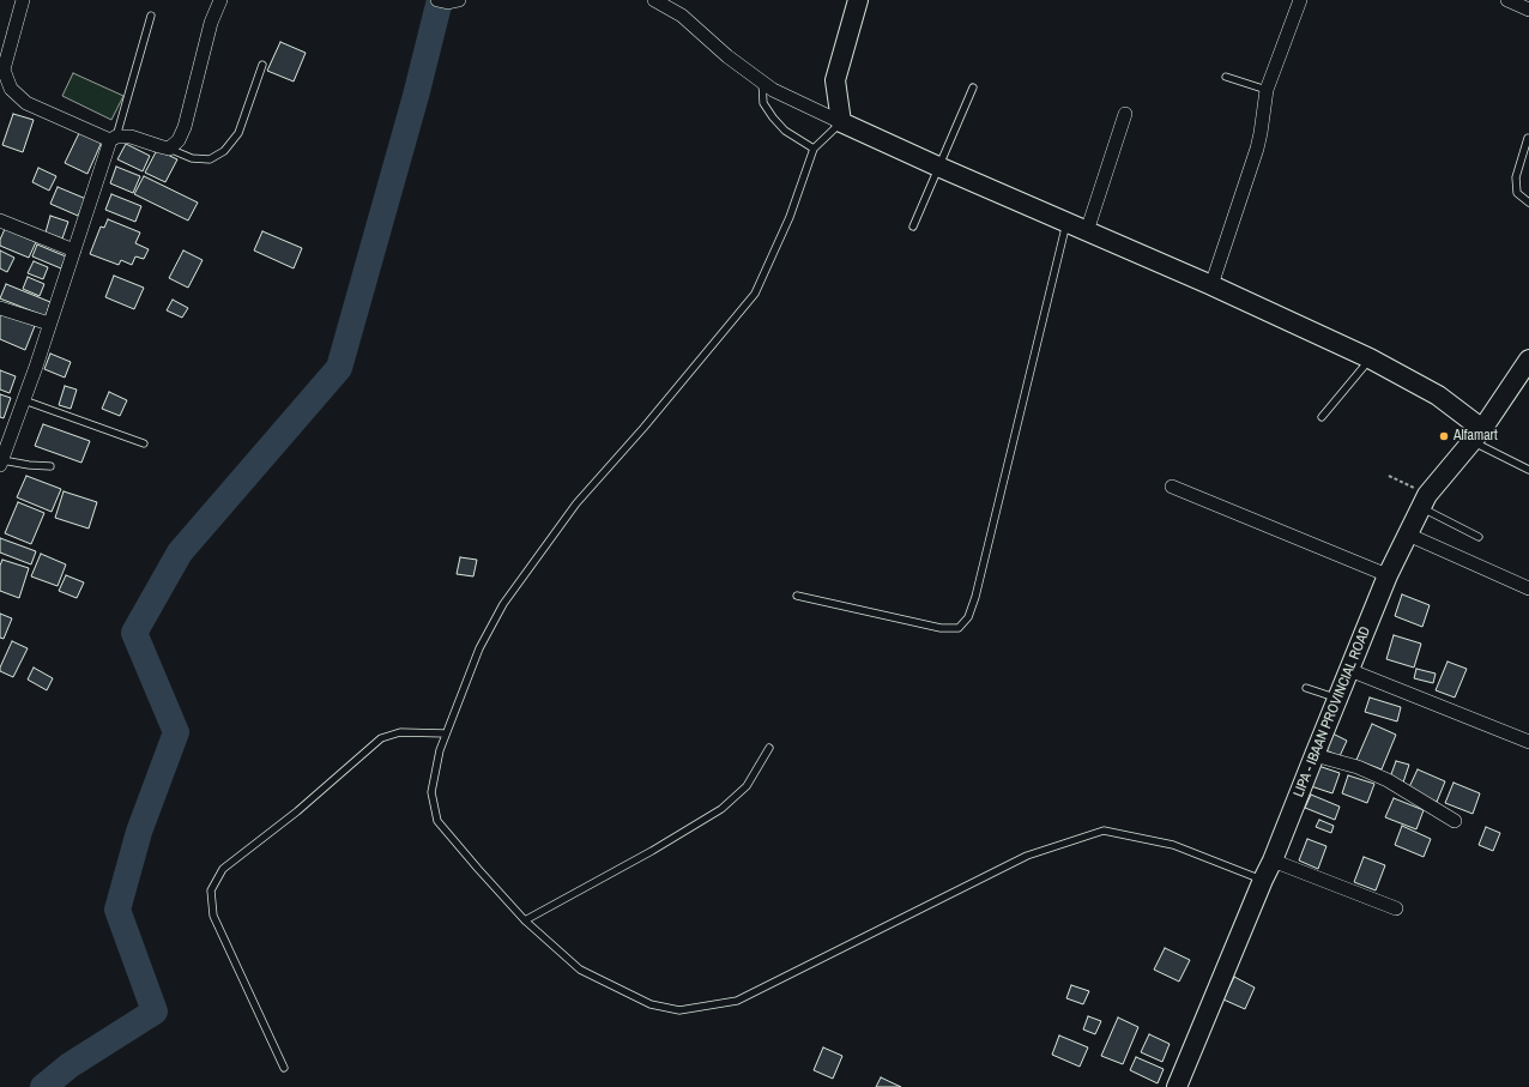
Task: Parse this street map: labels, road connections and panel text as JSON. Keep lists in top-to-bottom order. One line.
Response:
{"streets":{"street":["LIPA - IBAAN PROVINCIAL ROAD"]},"places":["Alfamart"]}
